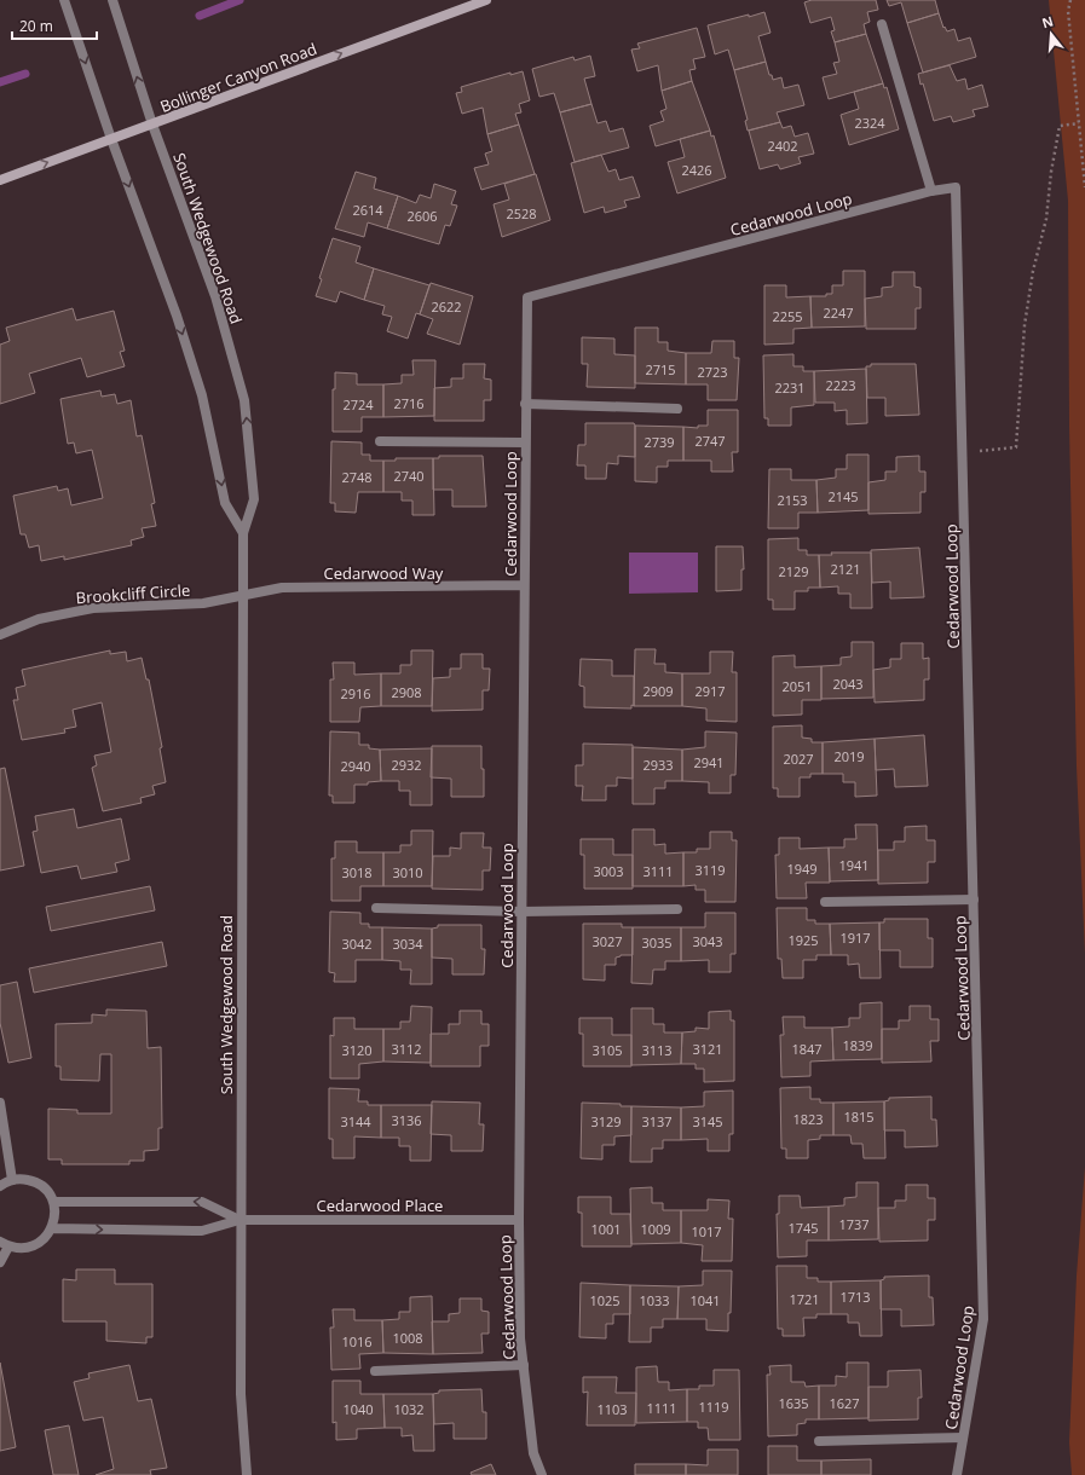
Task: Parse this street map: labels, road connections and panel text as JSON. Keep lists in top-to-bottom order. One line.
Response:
{"streets":{"main road":["Bollinger Canyon Road"],"street":["Cedarwood Loop","South Wedgewood Road","Cedarwood Way","Brookcliff Circle","Cedarwood Place"]},"crossings":[["Bollinger Canyon Road","South Wedgewood Road"],["Cedarwood Loop","Cedarwood Way"],["Cedarwood Loop","Cedarwood Place"],["South Wedgewood Road","Cedarwood Way"],["South Wedgewood Road","Brookcliff Circle"],["South Wedgewood Road","Cedarwood Place"],["Cedarwood Way","Brookcliff Circle"]],"one_way":["Bollinger Canyon Road"],"house_numbers":["2324","2402","2426","2614","2528","2606","2622","2247","2255","2715","2723","2223","2231","2716","2724","2747","2739","2740","2748","2145","2153","2121","2129","2043","2051","2909","2917","2908","2916","2019","2027","2941","2932","2933","2940","1941","1949","3119","3003","3111","3018","3010","1917","1925","3027","3043","3035","3042","3034","1839","3112","3121","1847","3120","3105","3113","1815","1823","3136","3144","3129","3137","3145","1737","1745","1001","1009","1017","1713","1721","1025","1033","1041","1008","1016","1635","1627","1119","1111","1040","1032","1103"],"scale_bar":"20 m","north":"top"}
